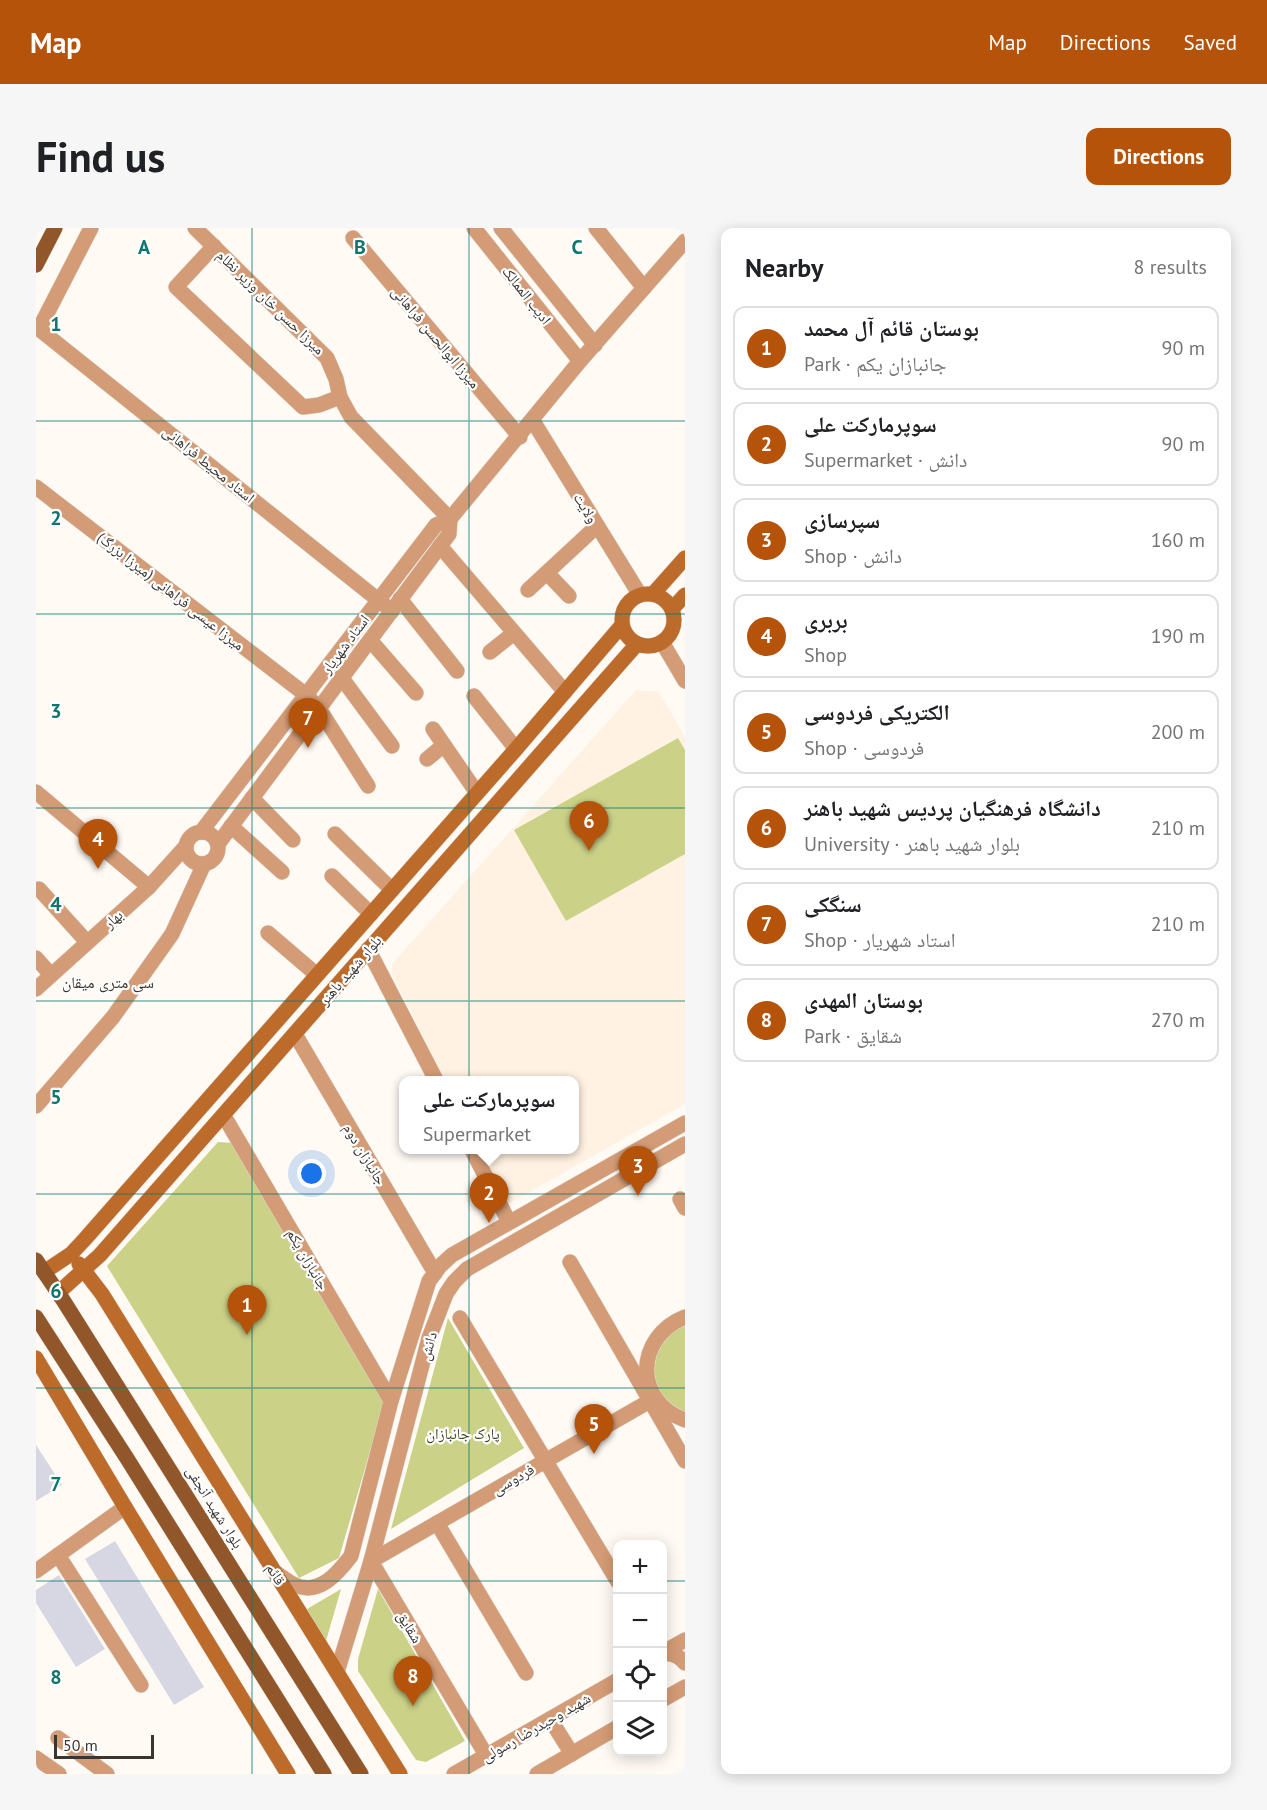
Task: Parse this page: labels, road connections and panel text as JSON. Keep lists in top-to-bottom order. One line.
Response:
{"streets":{"main road":["بلوار شهید باهنر","بلوار شهید آنجفی","قائم"],"street":["ادیب الممالک","میرزا حسن خان وزیر نظام","میرزا ابوالحسن فراهانی","استاد محیط فراهانی","ولایت","میرزا عیسی فراهانی (میرزا بزرگ)","استاد شهریار","بهار","جانبازان دوم","جانبازان یکم","دانش","فردوسی","شقایق","شهید وحیدرضا رسولی"]},"crossings":[["ادیب الممالک","استاد شهریار"],["میرزا حسن خان وزیر نظام","استاد شهریار"],["میرزا ابوالحسن فراهانی","استاد شهریار"],["استاد محیط فراهانی","استاد شهریار"],["ولایت","استاد شهریار"],["ولایت","بلوار شهید باهنر"],["میرزا عیسی فراهانی (میرزا بزرگ)","استاد شهریار"],["استاد شهریار","بهار"],["بلوار شهید باهنر","جانبازان دوم"],["بلوار شهید باهنر","جانبازان یکم"],["بلوار شهید باهنر","بلوار شهید آنجفی"],["بلوار شهید باهنر","قائم"],["جانبازان دوم","دانش"],["جانبازان یکم","دانش"],["دانش","فردوسی"],["دانش","قائم"],["دانش","شقایق"],["فردوسی","شقایق"],["شقایق","شهید وحیدرضا رسولی"]],"districts":["سی متری میقان"],"parks":["پارک جانبازان"],"scale_bar":"50 m","page":{"header":"Map","nav":["Map","Directions","Saved"],"buttons":"Directions","title":"Find us","heading":["Nearby","8 results"],"list":[{"mark":"1","name":"بوستان قائم آل محمد","note":"Park · جانبازان یکم","value":"90 m"},{"mark":"2","name":"سوپرمارکت علی","note":"Supermarket · دانش","value":"90 m"},{"mark":"3","name":"سپرسازی","note":"Shop · دانش","value":"160 m"},{"mark":"4","name":"بربری","note":"Shop","value":"190 m"},{"mark":"5","name":"الکتریکی فردوسی","note":"Shop · فردوسی","value":"200 m"},{"mark":"6","name":"دانشگاه فرهنگیان پردیس شهید باهنر","note":"University · بلوار شهید باهنر","value":"210 m"},{"mark":"7","name":"سنگکی","note":"Shop · استاد شهریار","value":"210 m"},{"mark":"8","name":"بوستان المهدی","note":"Park · شقایق","value":"270 m"}],"pins":["7","6","4","3","2","1","5","8"],"popup":["سوپرمارکت علی","Supermarket"],"map_buttons":["+","−"],"scale":"50 m"},"grid":{"columns":["A","B","C"],"rows":["1","2","3","4","5","6","7","8"]}}
